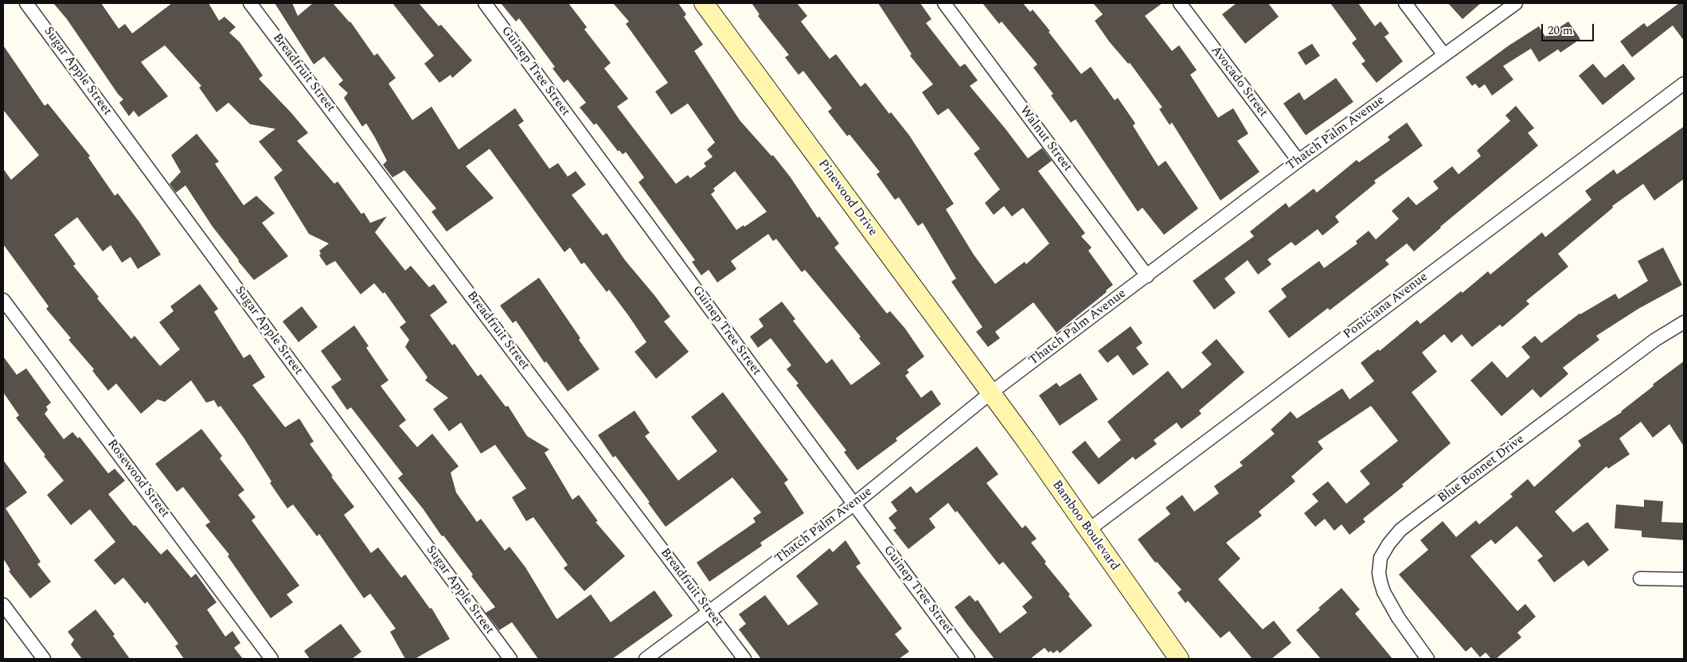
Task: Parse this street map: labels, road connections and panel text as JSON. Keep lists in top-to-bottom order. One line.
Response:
{"streets":{"main road":["Pinewood Drive","Bamboo Boulevard"],"street":["Sugar Apple Street","Guinep Tree Street","Breadfruit Street","Avocado Street","Thatch Palm Avenue","Walnut Street","Poniciana Avenue","Blue Bonnet Drive","Rosewood Street"]},"crossings":[["Guinep Tree Street","Thatch Palm Avenue"],["Breadfruit Street","Thatch Palm Avenue"],["Avocado Street","Thatch Palm Avenue"],["Thatch Palm Avenue","Walnut Street"],["Thatch Palm Avenue","Pinewood Drive"],["Thatch Palm Avenue","Bamboo Boulevard"],["Pinewood Drive","Bamboo Boulevard"],["Poniciana Avenue","Bamboo Boulevard"]],"scale_bar":"20 m"}
